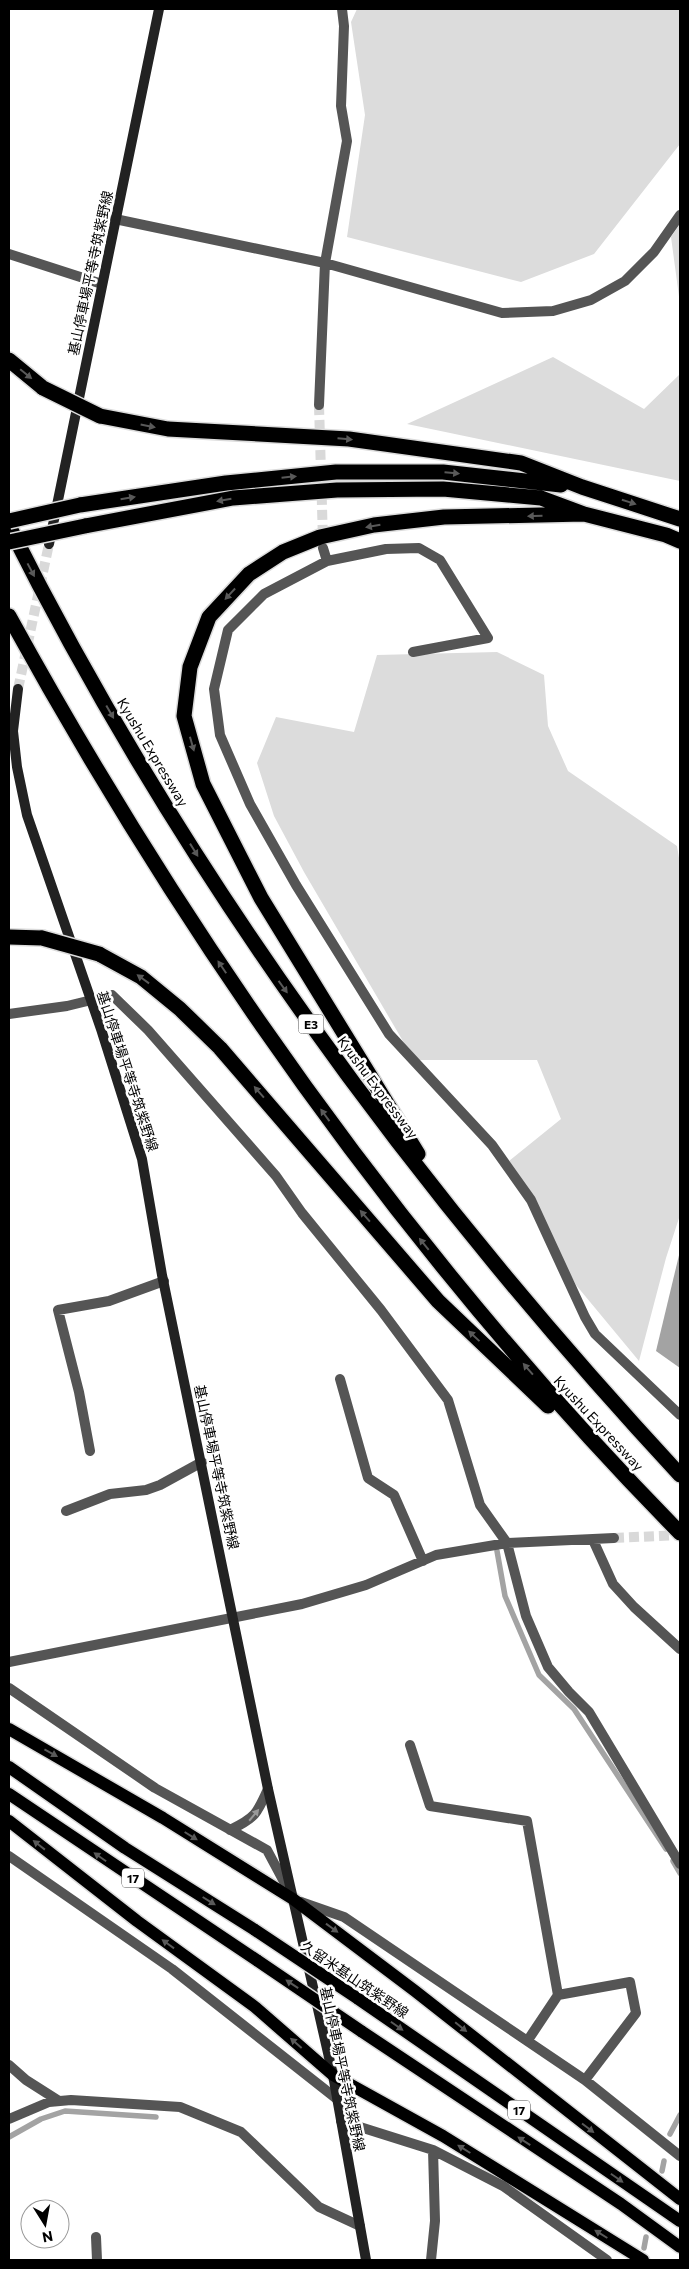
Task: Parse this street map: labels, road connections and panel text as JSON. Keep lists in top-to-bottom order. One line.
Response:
{"streets":{"highway":["Kyushu Expressway","E3"],"main road":["基山停車場平等寺筑紫野線","17","久留米基山筑紫野線"]},"north":"bottom"}
